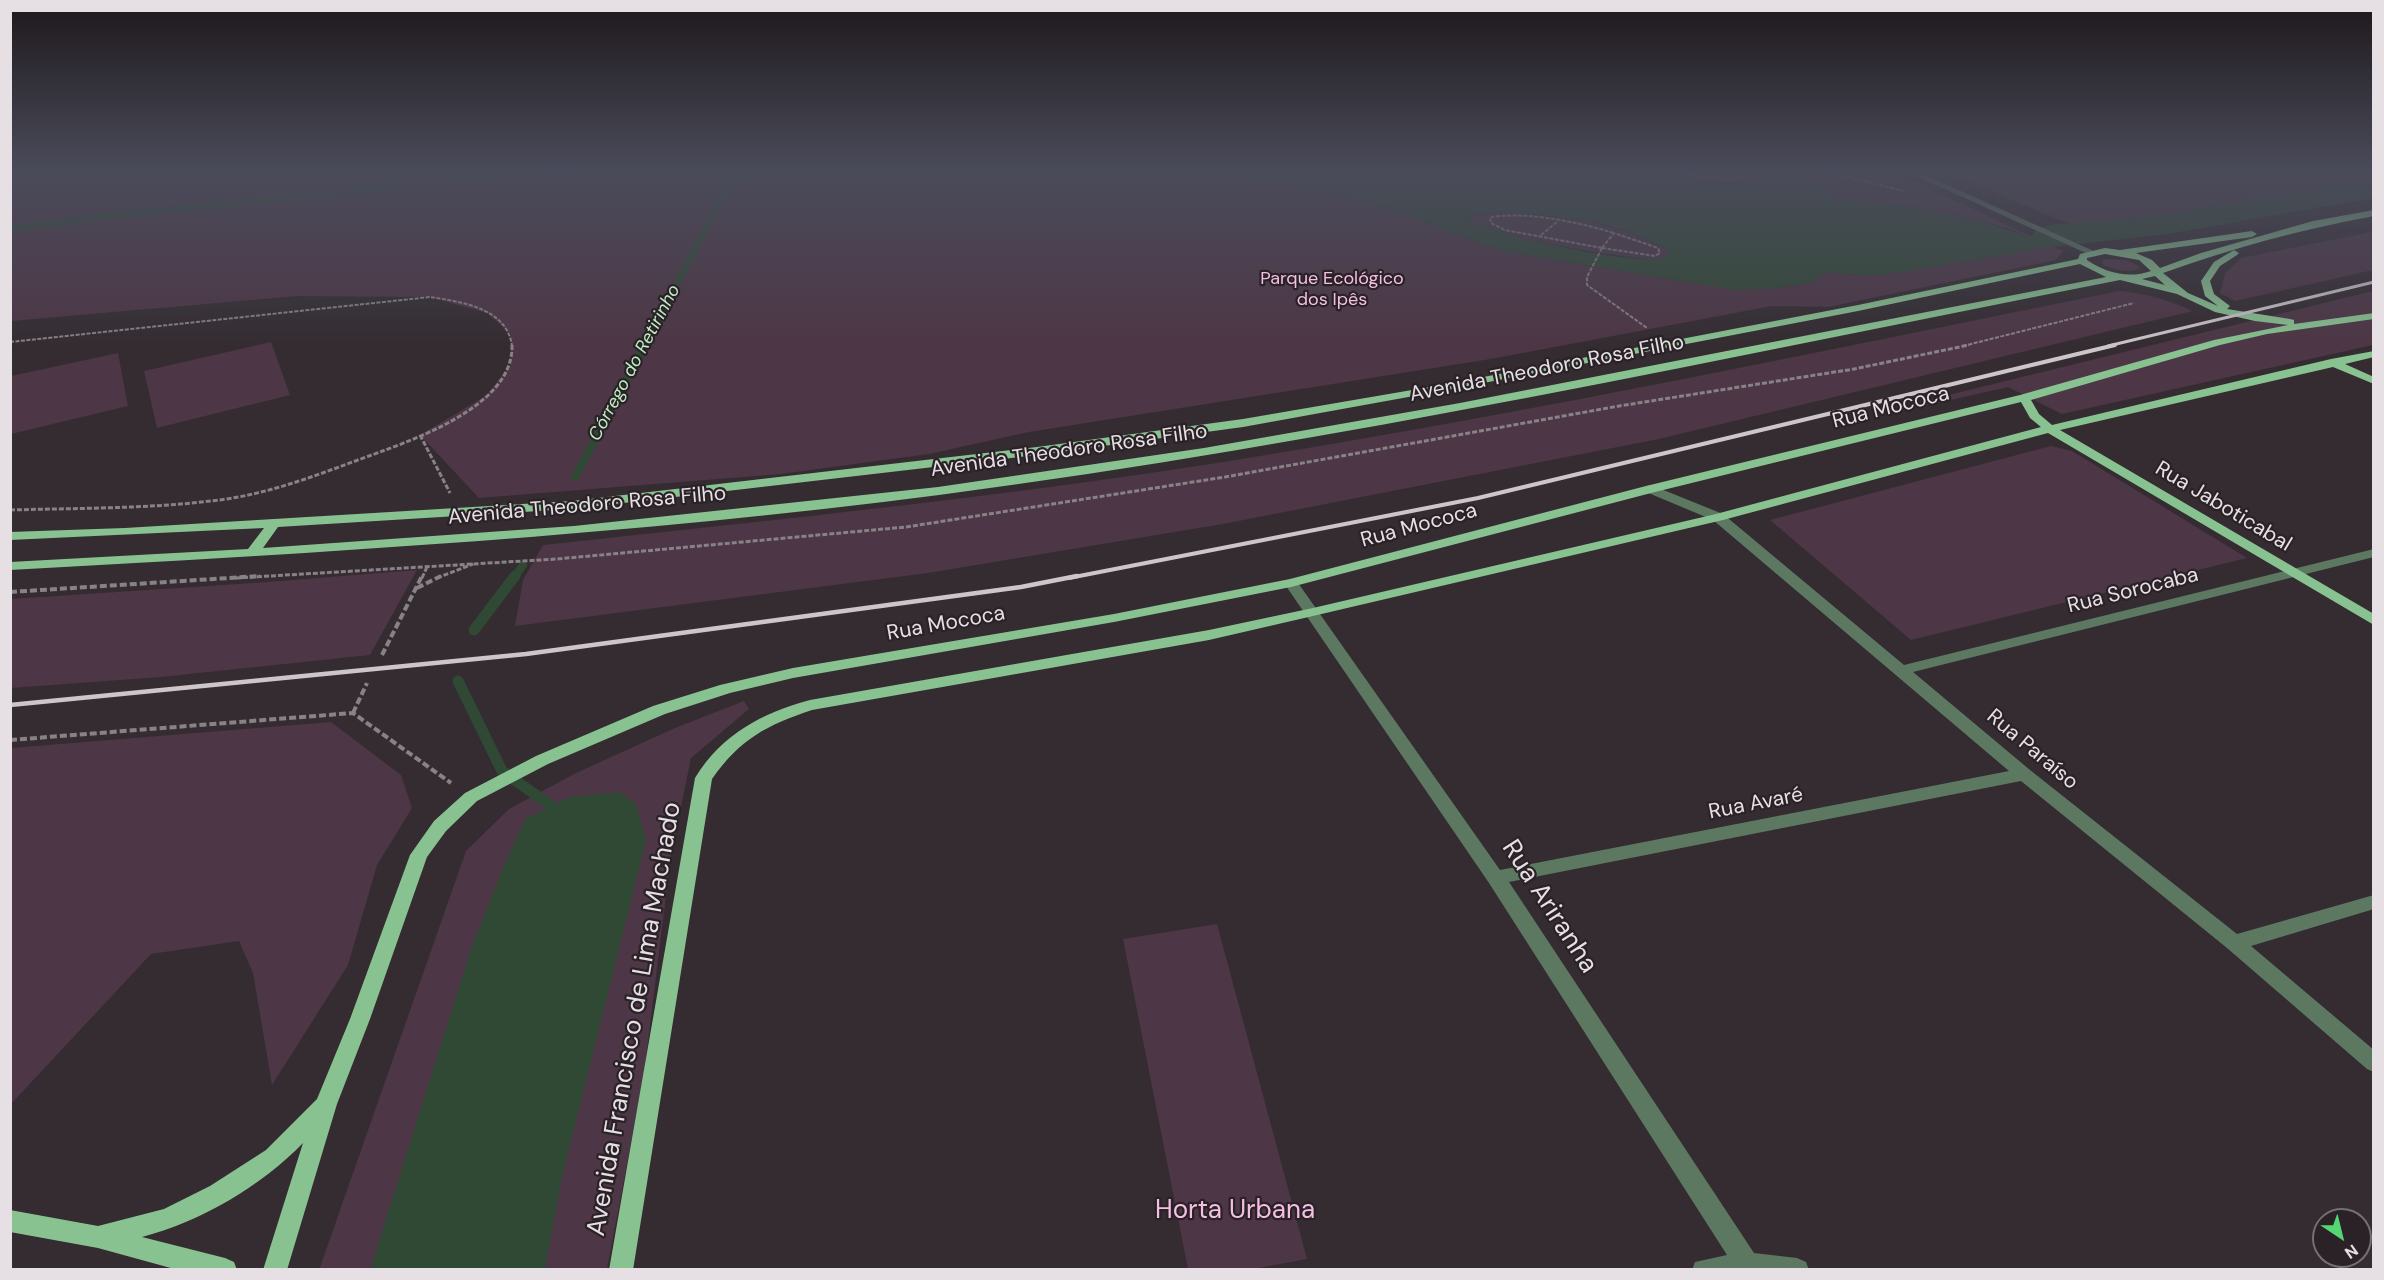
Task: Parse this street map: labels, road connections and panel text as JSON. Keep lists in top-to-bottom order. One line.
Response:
{"streets":{"main road":["Avenida Theodoro Rosa Filho","Rua Mococa","Rua Jaboticabal","Avenida Francisco de Lima Machado"],"street":["Rua Sorocaba","Rua Paraíso","Rua Avaré","Rua Ariranha"]},"crossings":[["Rua Mococa","Rua Jaboticabal"],["Rua Mococa","Rua Paraíso"],["Rua Mococa","Rua Ariranha"],["Rua Jaboticabal","Rua Sorocaba"],["Rua Sorocaba","Rua Paraíso"],["Rua Paraíso","Rua Avaré"],["Rua Avaré","Rua Ariranha"],["Rua Ariranha","Avenida Francisco de Lima Machado"]],"water":["Córrego do Retirinho"],"parks":["Parque Ecológico dos Ipês","Horta Urbana"],"north":"bottom right"}
